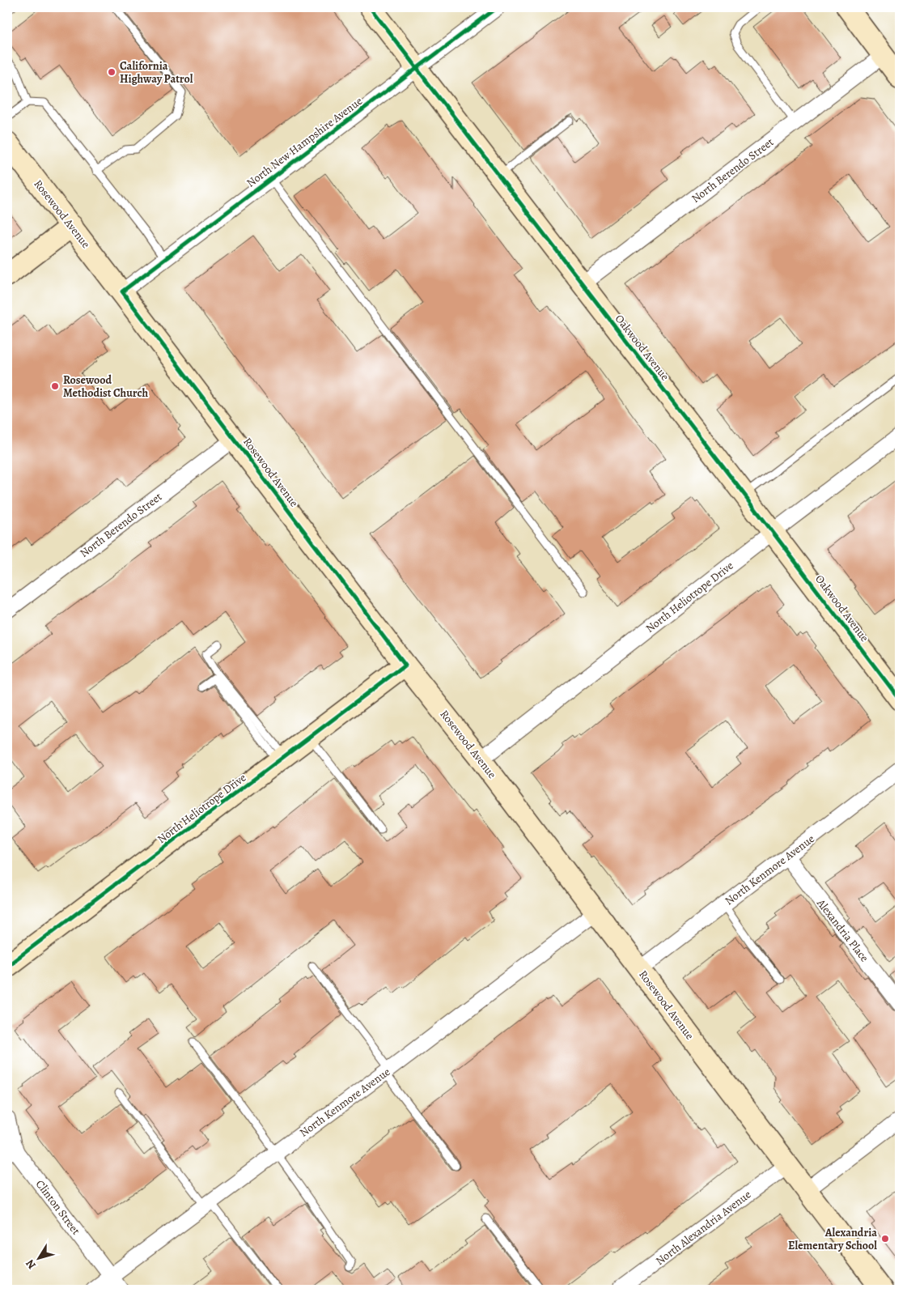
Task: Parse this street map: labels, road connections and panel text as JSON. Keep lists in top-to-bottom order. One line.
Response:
{"streets":{"street":["North New Hampshire Avenue","North Berendo Street","Rosewood Avenue","Oakwood Avenue","North Heliotrope Drive","North Kenmore Avenue","Alexandria Place","Clinton Street","North Alexandria Avenue"]},"crossings":[["North New Hampshire Avenue","Rosewood Avenue"],["North New Hampshire Avenue","Oakwood Avenue"],["North Berendo Street","Rosewood Avenue"],["North Berendo Street","Oakwood Avenue"],["Rosewood Avenue","North Heliotrope Drive"],["Rosewood Avenue","North Kenmore Avenue"],["Rosewood Avenue","North Alexandria Avenue"],["Oakwood Avenue","North Heliotrope Drive"],["North Kenmore Avenue","Alexandria Place"],["North Kenmore Avenue","Clinton Street"]],"places":["California Highway Patrol","Rosewood Methodist Church","Alexandria Elementary School"],"north":"bottom left"}
